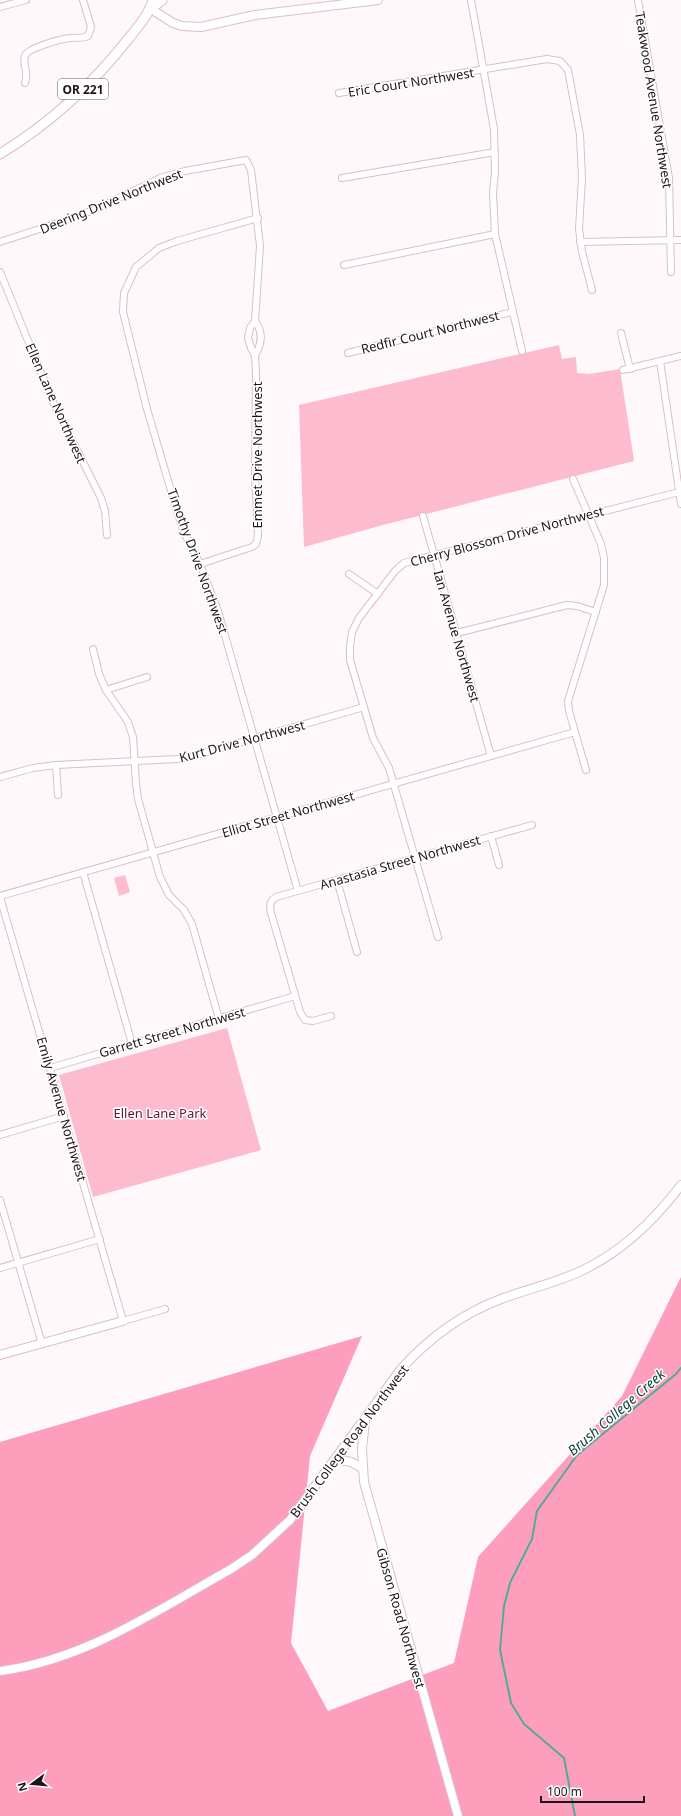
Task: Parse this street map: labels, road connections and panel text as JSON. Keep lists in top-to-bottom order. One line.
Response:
{"streets":{"main road":["OR 221"],"street":["Eric Court Northwest","Teakwood Avenue Northwest","Deering Drive Northwest","Redfir Court Northwest","Ellen Lane Northwest","Emmet Drive Northwest","Cherry Blossom Drive Northwest","Timothy Drive Northwest","Ian Avenue Northwest","Kurt Drive Northwest","Elliot Street Northwest","Anastasia Street Northwest","Garrett Street Northwest","Emily Avenue Northwest","Brush College Road Northwest","Gibson Road Northwest"]},"crossings":[["Deering Drive Northwest","Emmet Drive Northwest"],["Emmet Drive Northwest","Timothy Drive Northwest"],["Cherry Blossom Drive Northwest","Ian Avenue Northwest"],["Cherry Blossom Drive Northwest","Kurt Drive Northwest"],["Cherry Blossom Drive Northwest","Elliot Street Northwest"],["Cherry Blossom Drive Northwest","Anastasia Street Northwest"],["Timothy Drive Northwest","Kurt Drive Northwest"],["Timothy Drive Northwest","Elliot Street Northwest"],["Timothy Drive Northwest","Anastasia Street Northwest"],["Ian Avenue Northwest","Elliot Street Northwest"],["Elliot Street Northwest","Emily Avenue Northwest"],["Anastasia Street Northwest","Garrett Street Northwest"],["Garrett Street Northwest","Emily Avenue Northwest"],["Brush College Road Northwest","Gibson Road Northwest"]],"water":["Brush College Creek"],"parks":["Ellen Lane Park"],"scale_bar":"100 m","north":"left"}
